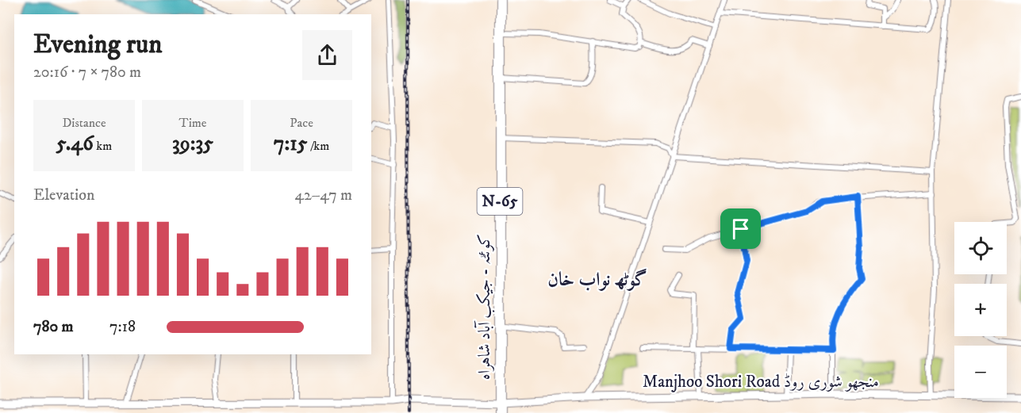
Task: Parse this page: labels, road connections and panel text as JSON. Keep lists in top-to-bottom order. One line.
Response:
{"streets":{"highway":["N-65","کوئٹہ - جیکب آباد شاہراہ"],"street":["Manjhoo Shori Road منجھو شوری روڈ"]},"crossings":[["کوئٹہ - جیکب آباد شاہراہ","Manjhoo Shori Road منجھو شوری روڈ"]],"districts":["گوٹھ نواب خان"],"page":{"heading":["Evening run","20:16 · 7 × 780 m"],"stats":[["Distance","5.46 km"],["Time","39:35"],["Pace","7:15 /km"]],"chart":["Elevation","42–47 m"],"map_buttons":["+","−"],"list":[{"name":"780 m","note":"7:18"}]}}
